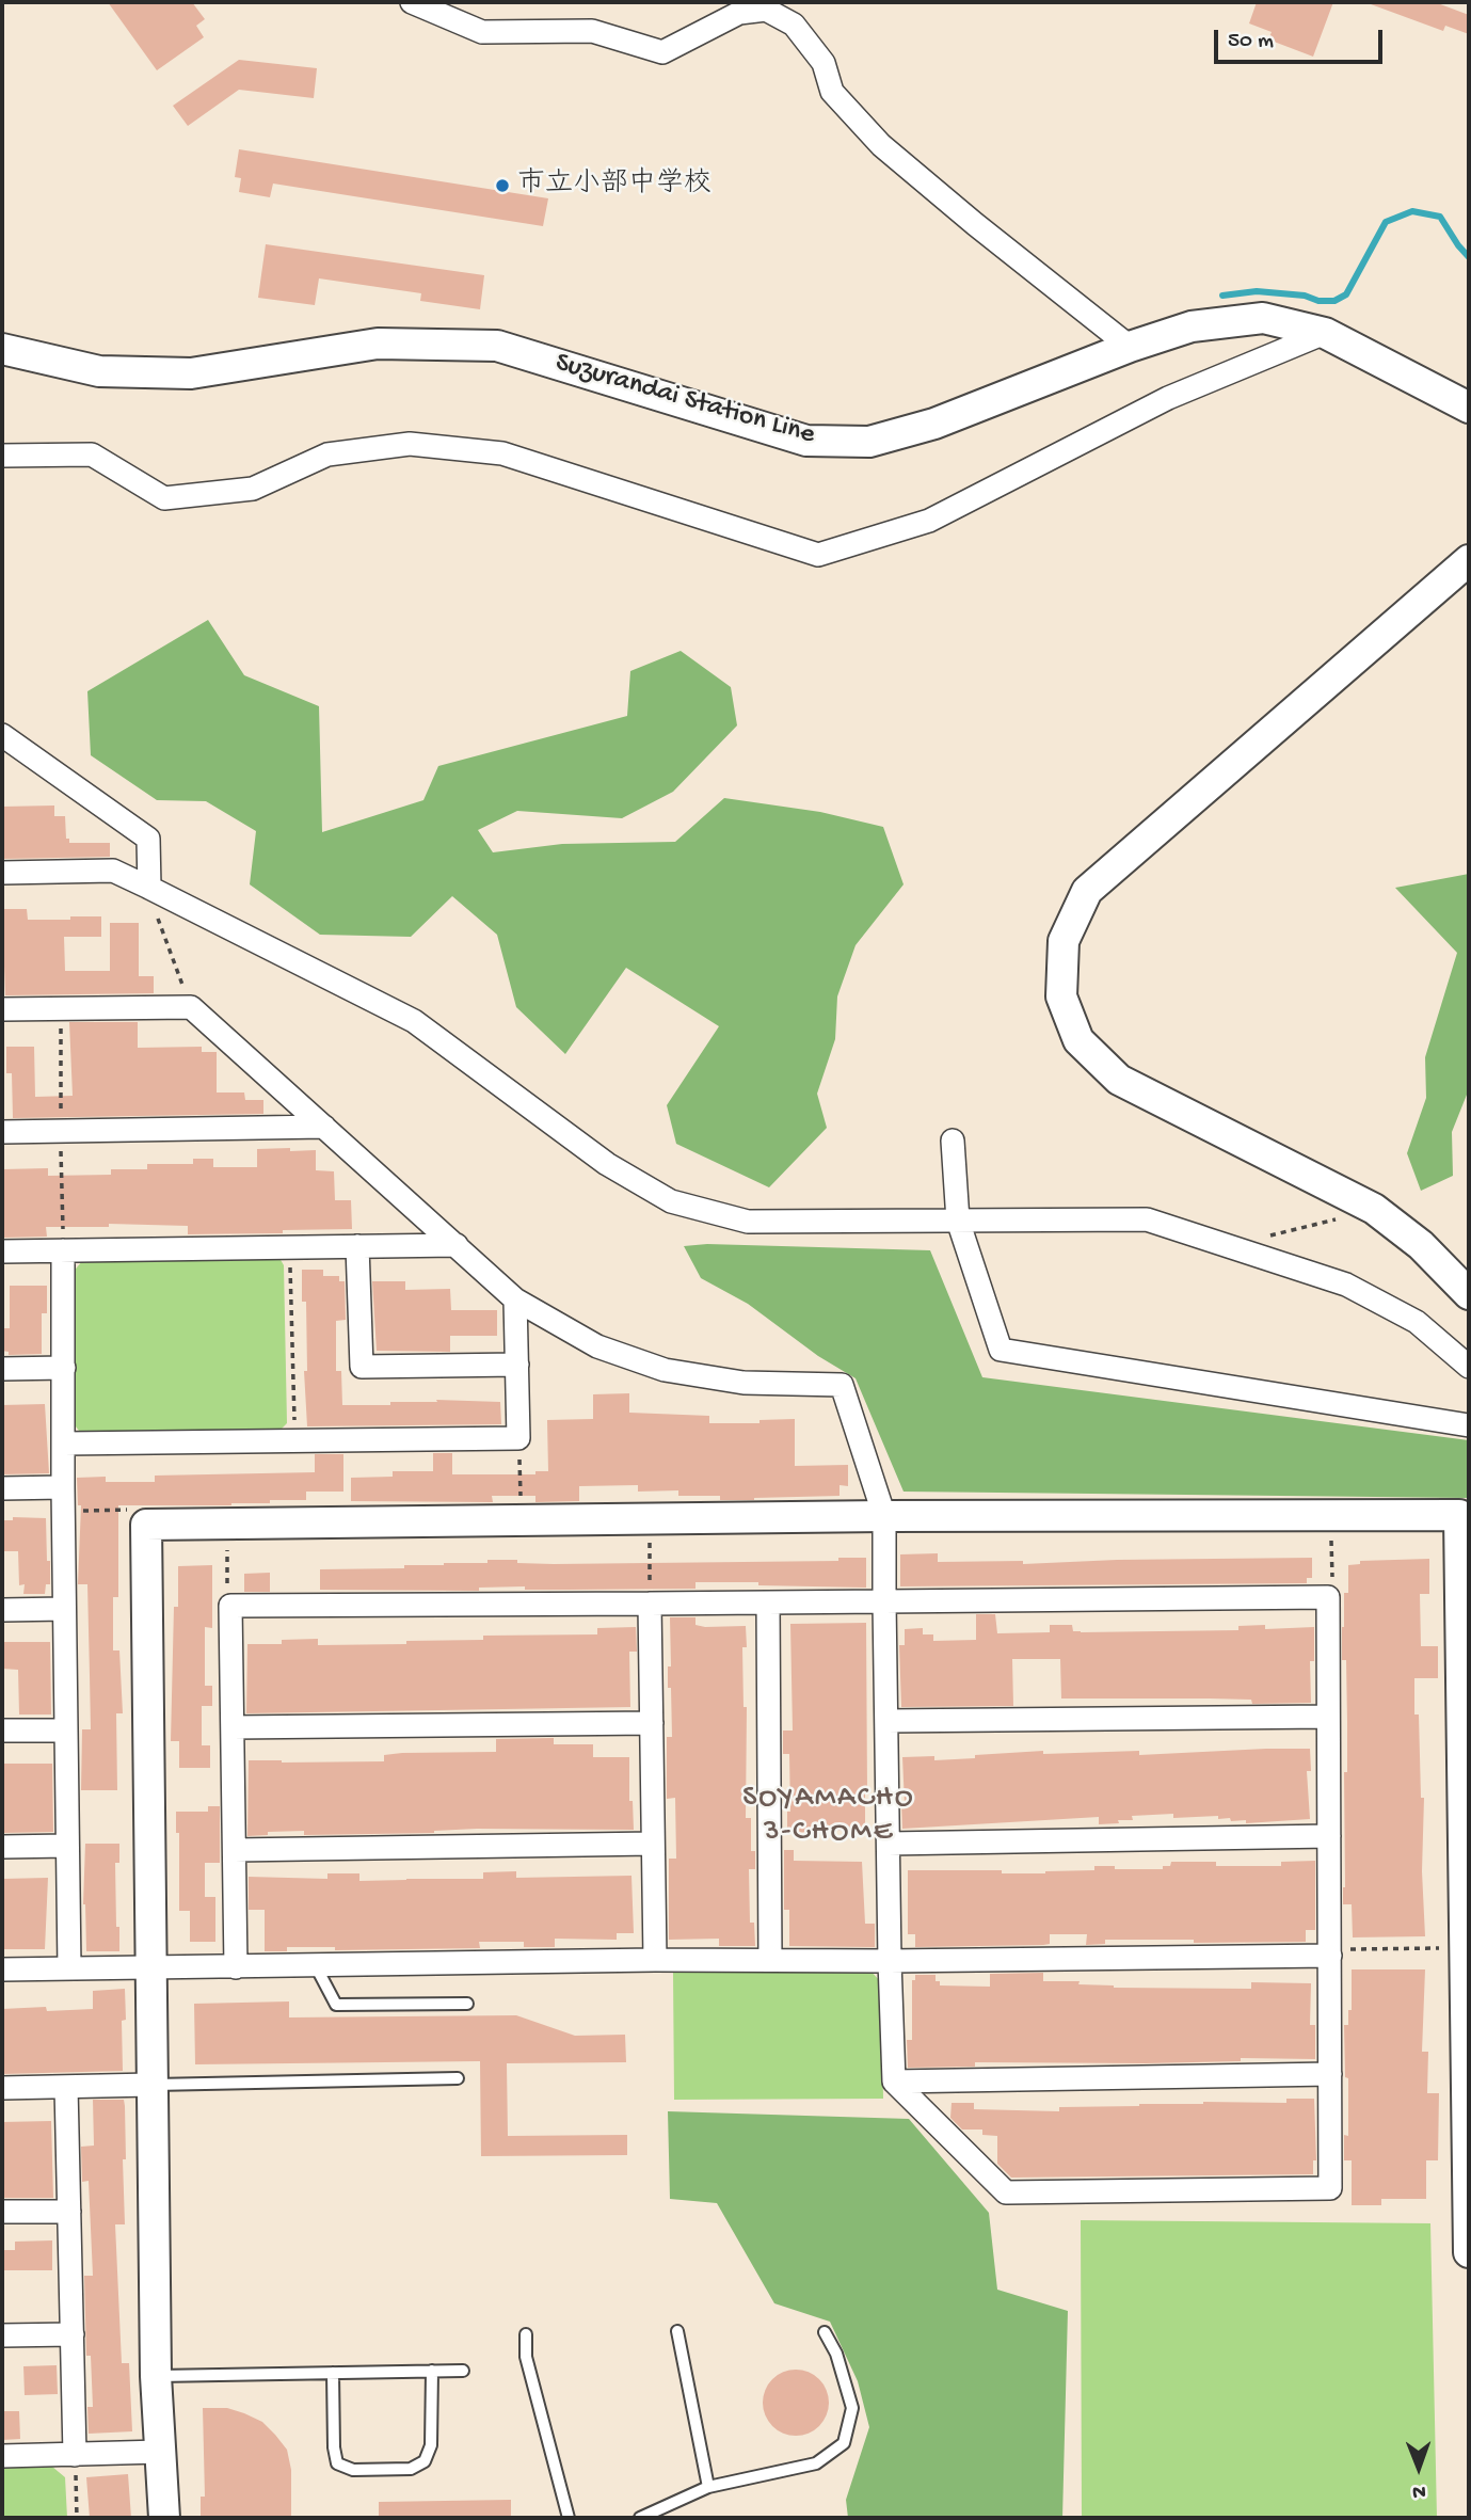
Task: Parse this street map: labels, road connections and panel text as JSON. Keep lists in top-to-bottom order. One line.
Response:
{"streets":{"street":["Suzurandai Station Line"]},"districts":["SOYAMACHO 3-CHOME"],"places":["市立小部中学校"],"scale_bar":"50 m","north":"bottom"}
